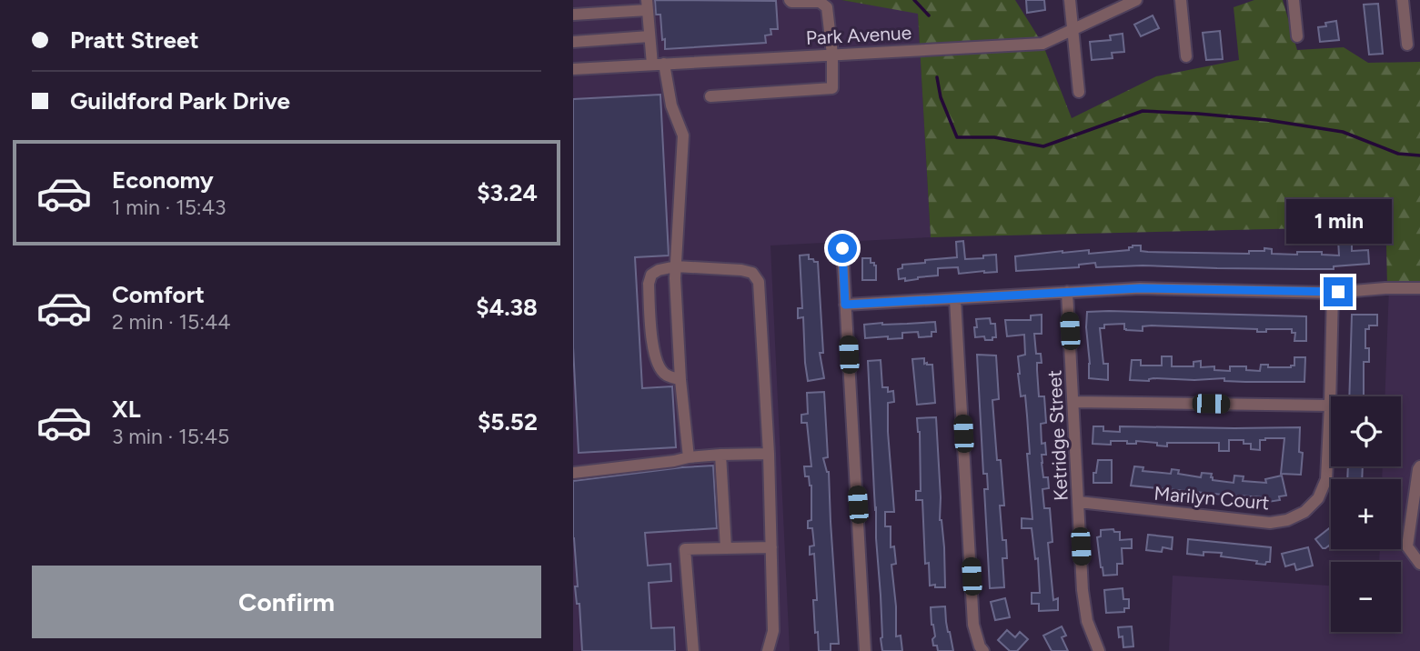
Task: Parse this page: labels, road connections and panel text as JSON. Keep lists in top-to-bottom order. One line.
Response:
{"streets":{"street":["Park Avenue","Ketridge Street","Marilyn Court"]},"crossings":[["Ketridge Street","Marilyn Court"]],"page":{"banner":["Pratt Street","Guildford Park Drive"],"list":[{"name":"Economy","note":"1 min · 15:43","value":"$3.24"},{"name":"Comfort","note":"2 min · 15:44","value":"$4.38"},{"name":"XL","note":"3 min · 15:45","value":"$5.52"}],"bubble":"1 min","map_buttons":["+","−"],"buttons":"Confirm"}}
